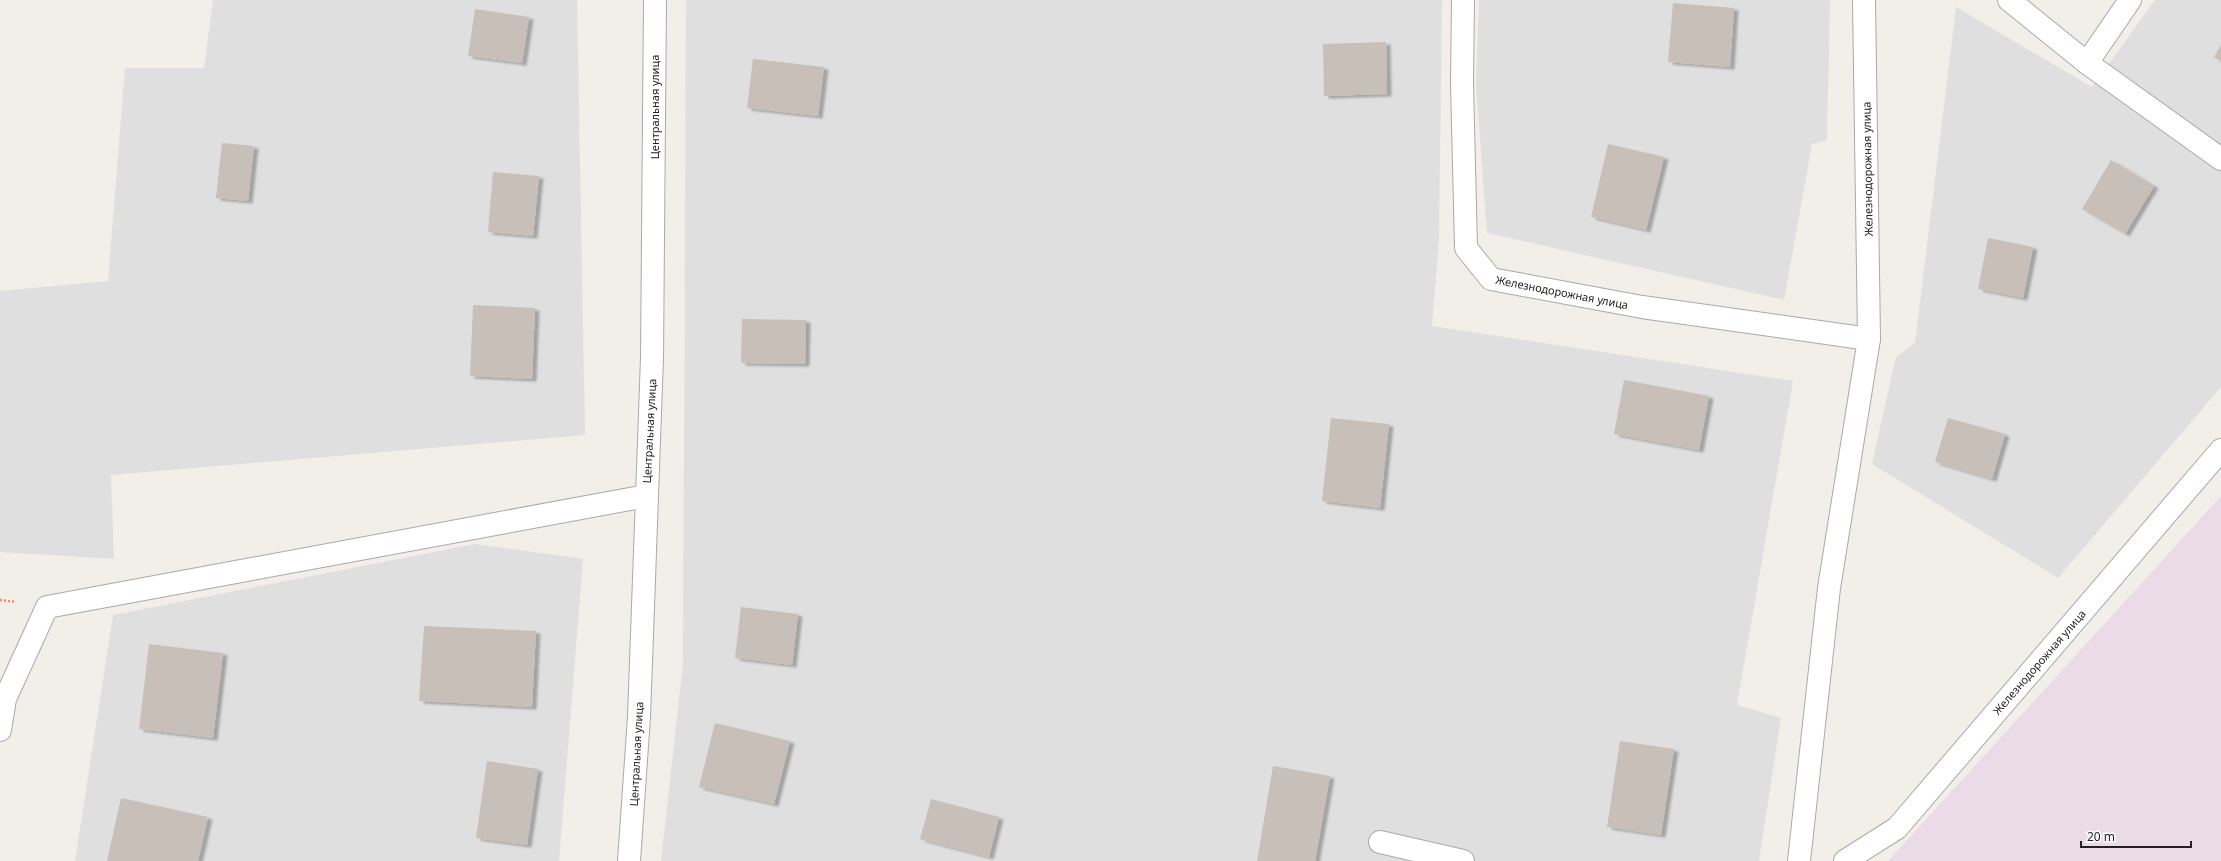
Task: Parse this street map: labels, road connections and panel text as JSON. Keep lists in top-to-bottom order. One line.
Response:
{"streets":{"street":["Центральная улица","Железнодорожная улица"]},"scale_bar":"20 m"}
